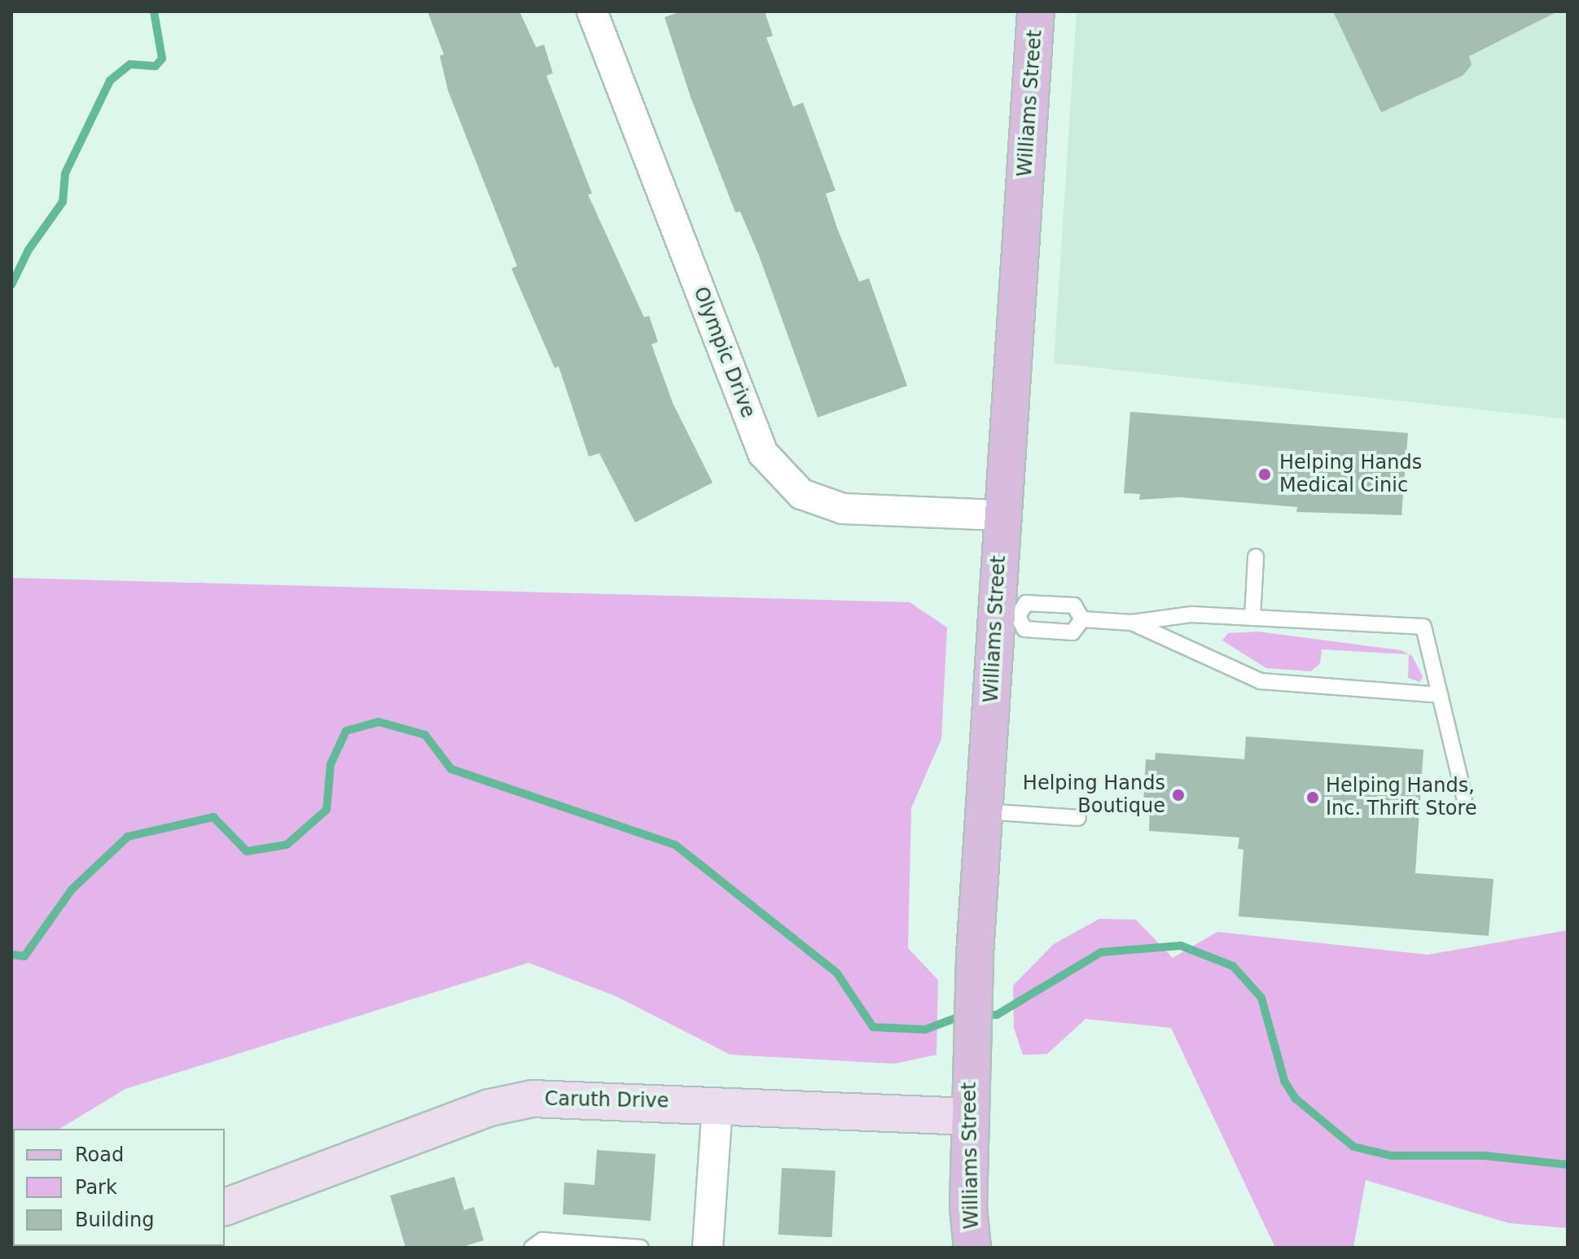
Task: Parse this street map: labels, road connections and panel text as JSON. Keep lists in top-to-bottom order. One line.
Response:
{"streets":{"main road":["Williams Street"],"street":["Olympic Drive","Caruth Drive"]},"crossings":[["Williams Street","Olympic Drive"],["Williams Street","Caruth Drive"]],"places":["Helping Hands Medical Cinic","Helping Hands Boutique","Helping Hands, Inc. Thrift Store"],"legend":["Road","Park","Building"]}
